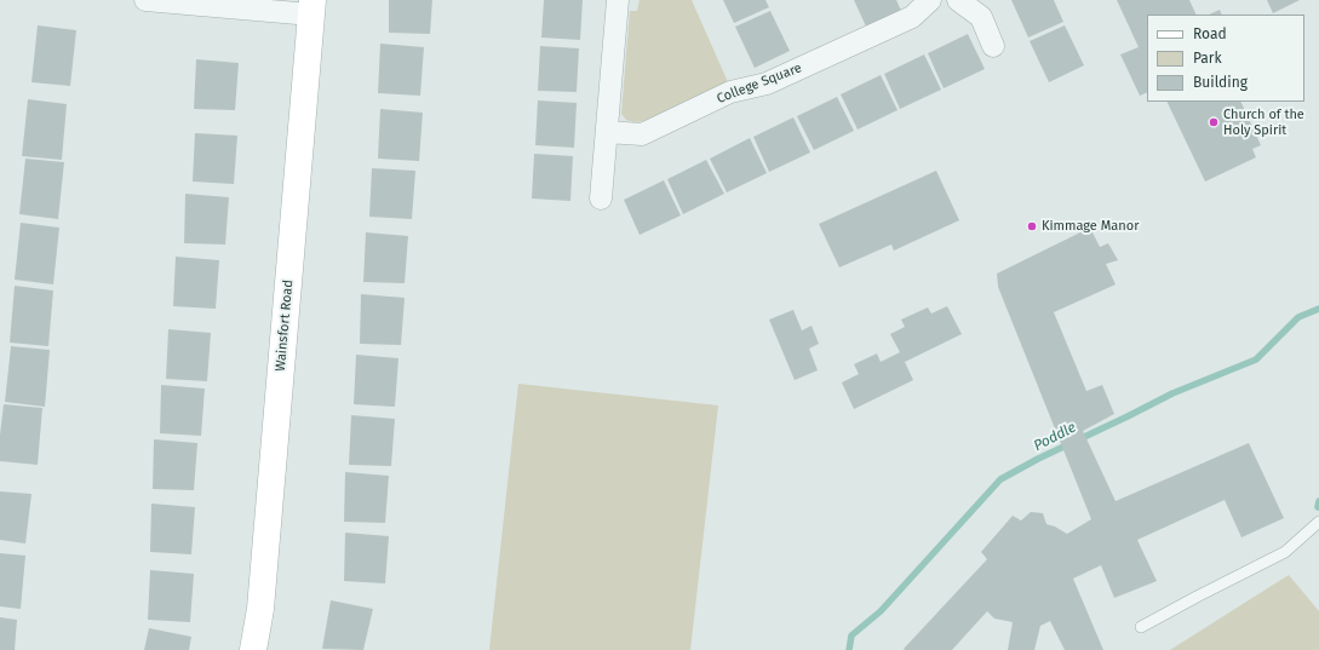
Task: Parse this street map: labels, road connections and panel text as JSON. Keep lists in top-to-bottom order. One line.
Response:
{"streets":{"main road":["Wainsfort Road"],"street":["College Square"]},"water":["Poddle"],"places":["Church of the Holy Spirit","Kimmage Manor"],"legend":["Road","Park","Building"]}
